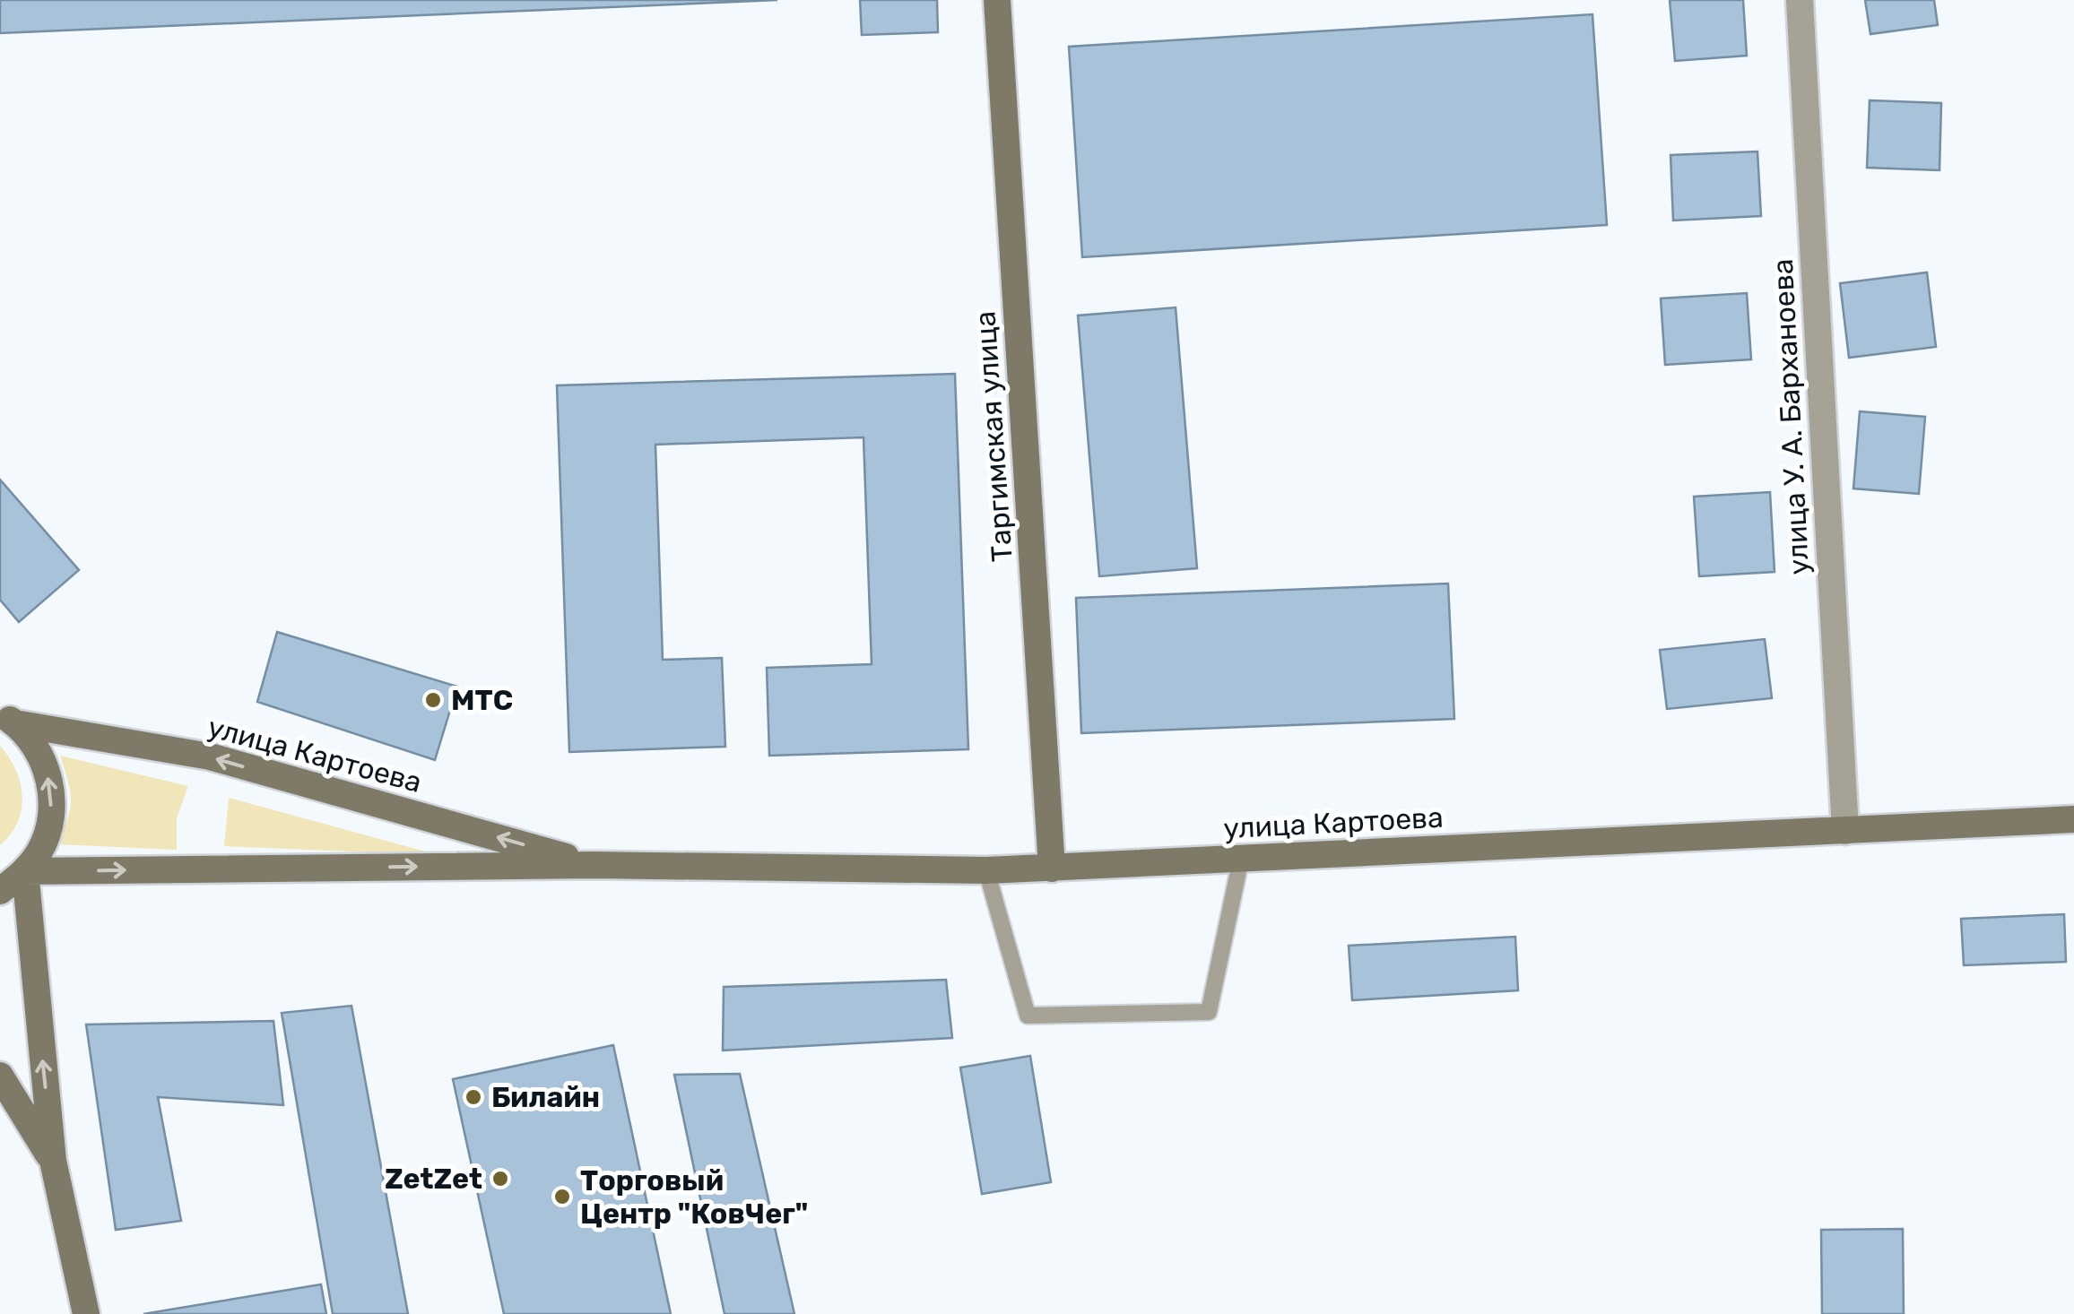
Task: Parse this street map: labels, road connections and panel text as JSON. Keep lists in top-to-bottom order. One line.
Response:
{"streets":{"main road":["Таргимская улица","улица Картоева"],"street":["улица У. А. Барханоева"]},"crossings":[["улица У. А. Барханоева","улица Картоева"],["Таргимская улица","улица Картоева"]],"places":["МТС","Билайн","ZetZet","Торговый Центр \"КовЧег\""]}
